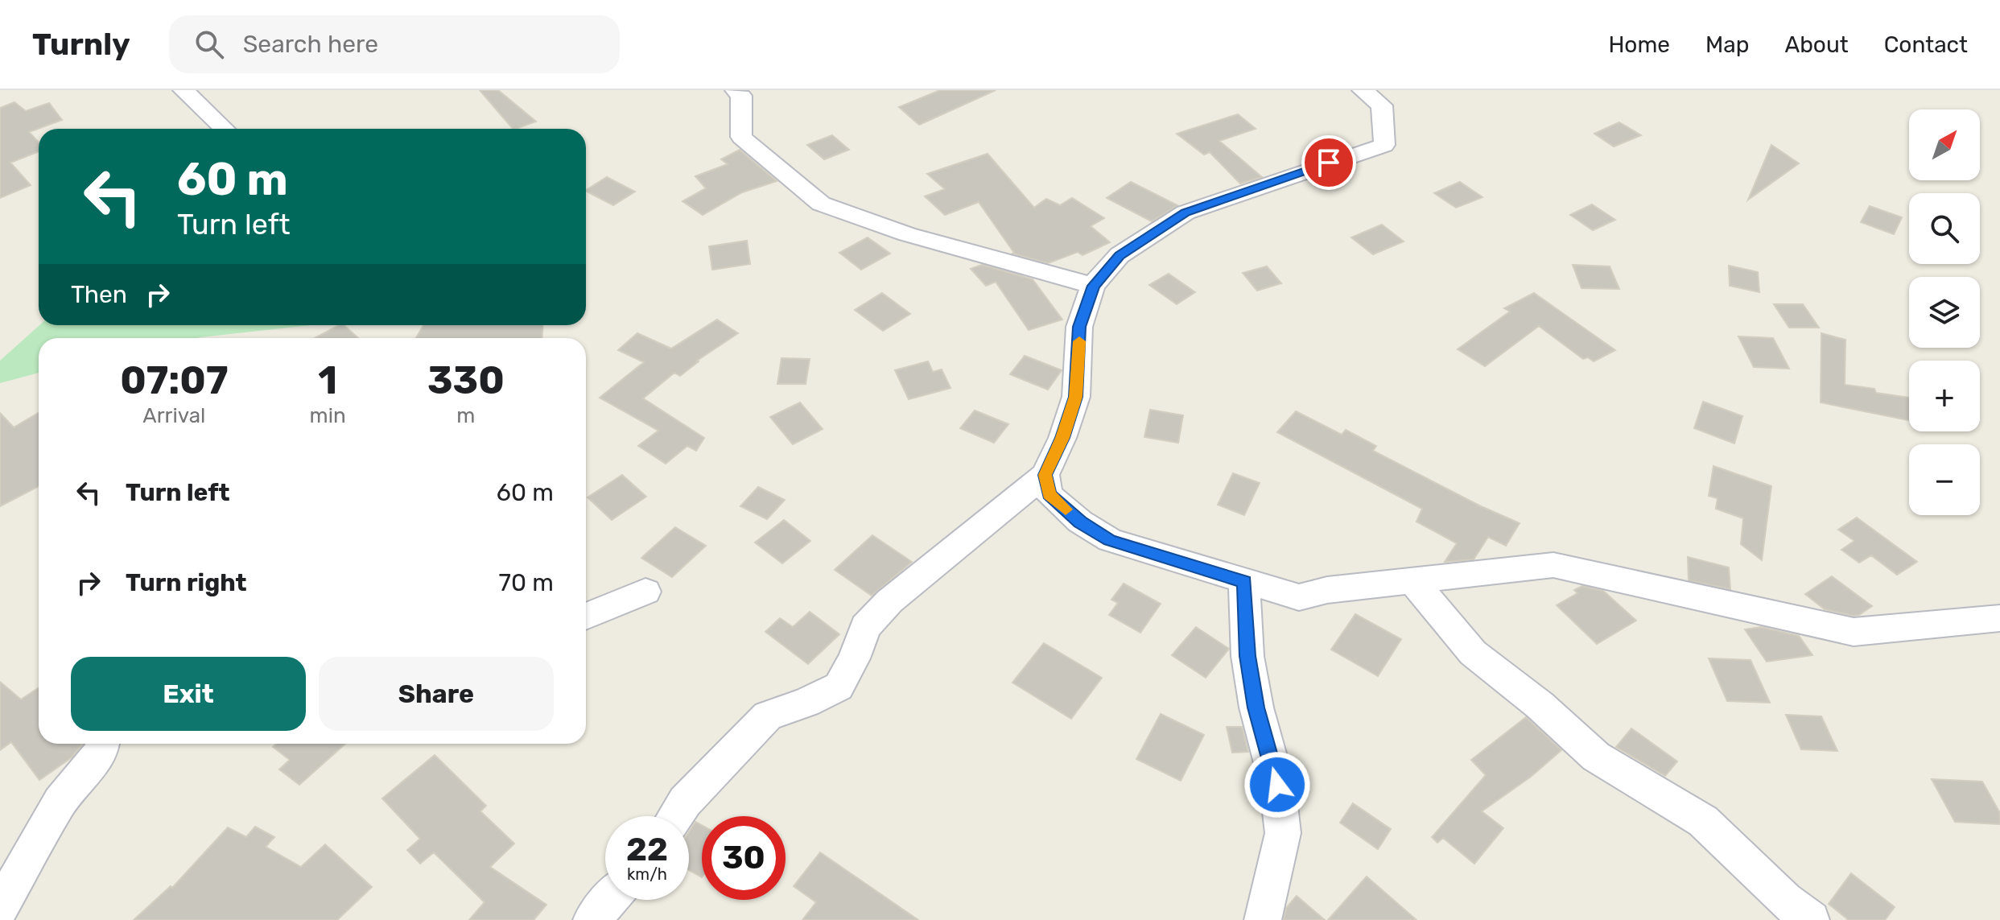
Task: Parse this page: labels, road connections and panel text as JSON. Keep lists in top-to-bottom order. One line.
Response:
{"north":"top right","page":{"header":"Turnly","search":"Search here","nav":["Home","Map","About","Contact"],"map_buttons":["+","−"],"turn":["60 m","Turn left"],"then":"Then","eta":["07:07","Arrival","1","min","330","m"],"list":[{"name":"Turn left","value":"60 m"},{"name":"Turn right","value":"70 m"}],"buttons":["Exit","Share"],"speed":"22 km/h","limit":"30"}}
